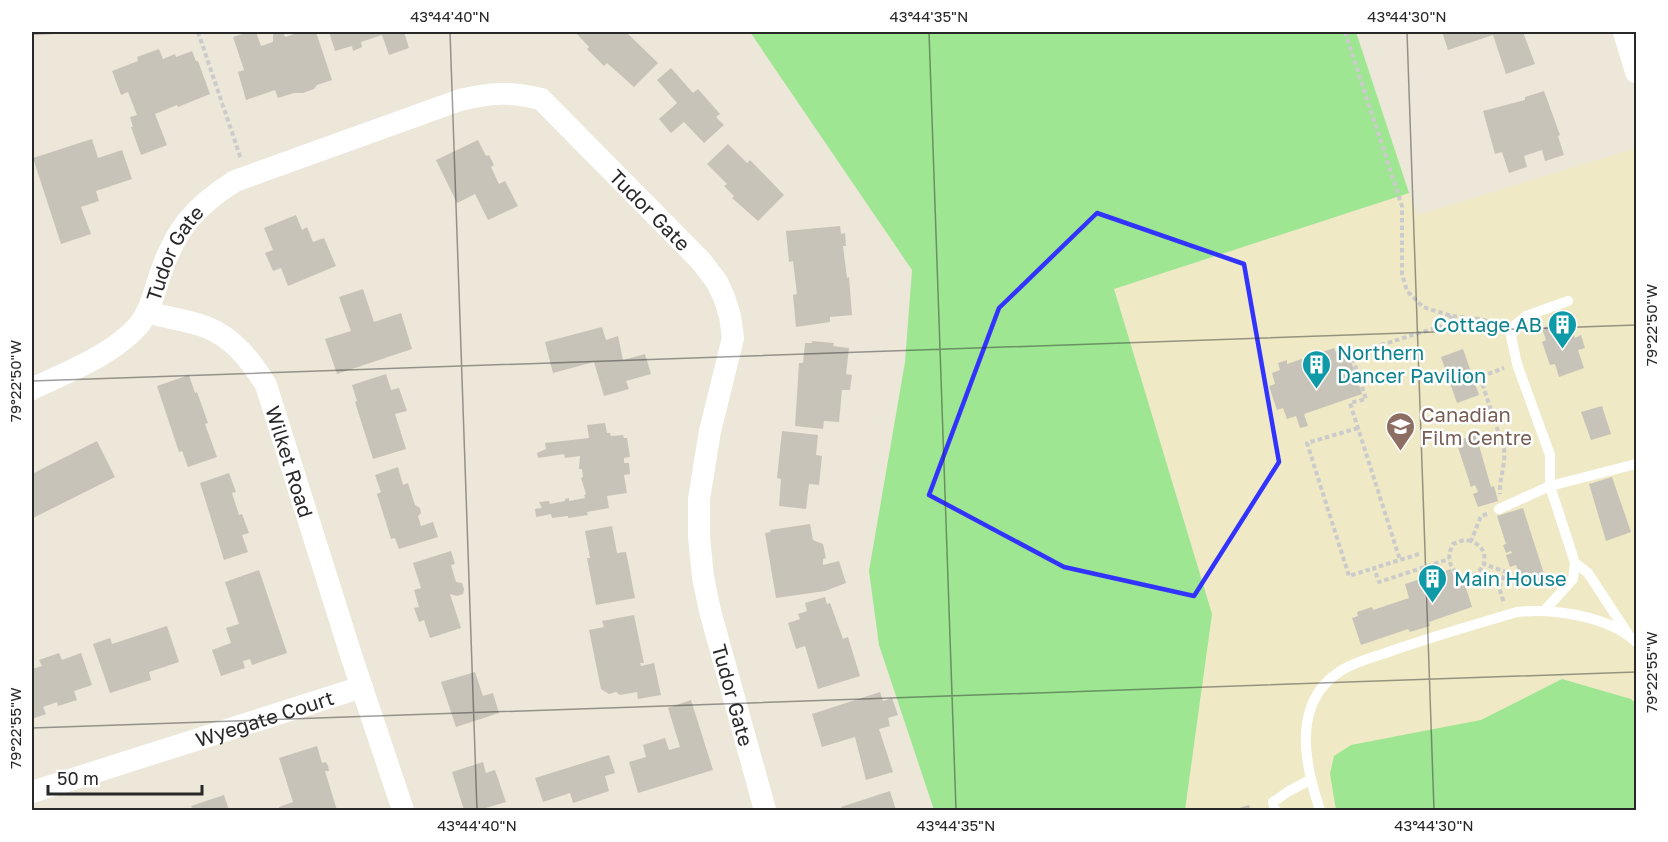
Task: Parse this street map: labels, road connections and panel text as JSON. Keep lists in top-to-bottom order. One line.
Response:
{"streets":{"street":["Tudor Gate","Wilket Road","Wyegate Court"]},"crossings":[["Tudor Gate","Wilket Road"],["Wilket Road","Wyegate Court"]],"places":{"building":["Cottage AB","Northern Dancer Pavilion","Main House"],"school or university":["Canadian Film Centre"]},"scale_bar":"50 m","coordinates":["43°44'40\"N","43°44'35\"N","43°44'30\"N","79°22'50\"W","79°22'55\"W"]}
